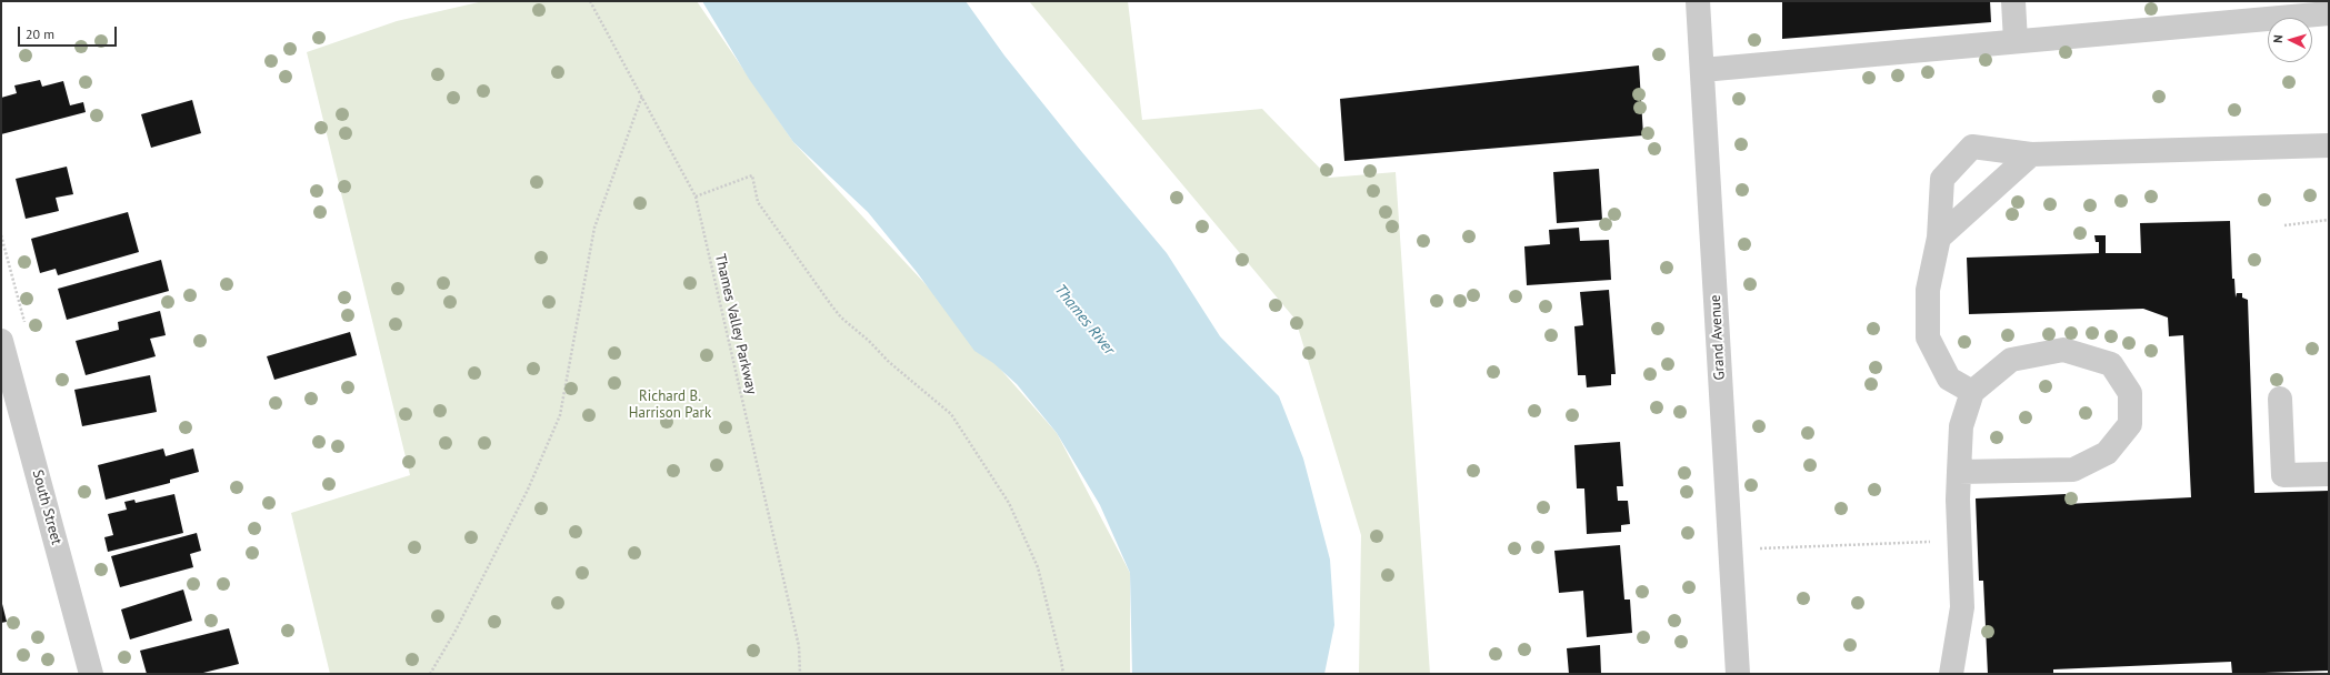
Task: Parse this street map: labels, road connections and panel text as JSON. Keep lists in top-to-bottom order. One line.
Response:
{"streets":{"street":["Grand Avenue","South Street"],"path":["Thames Valley Parkway"]},"water":["Thames River"],"parks":["Richard B. Harrison Park"],"scale_bar":"20 m","north":"left"}
